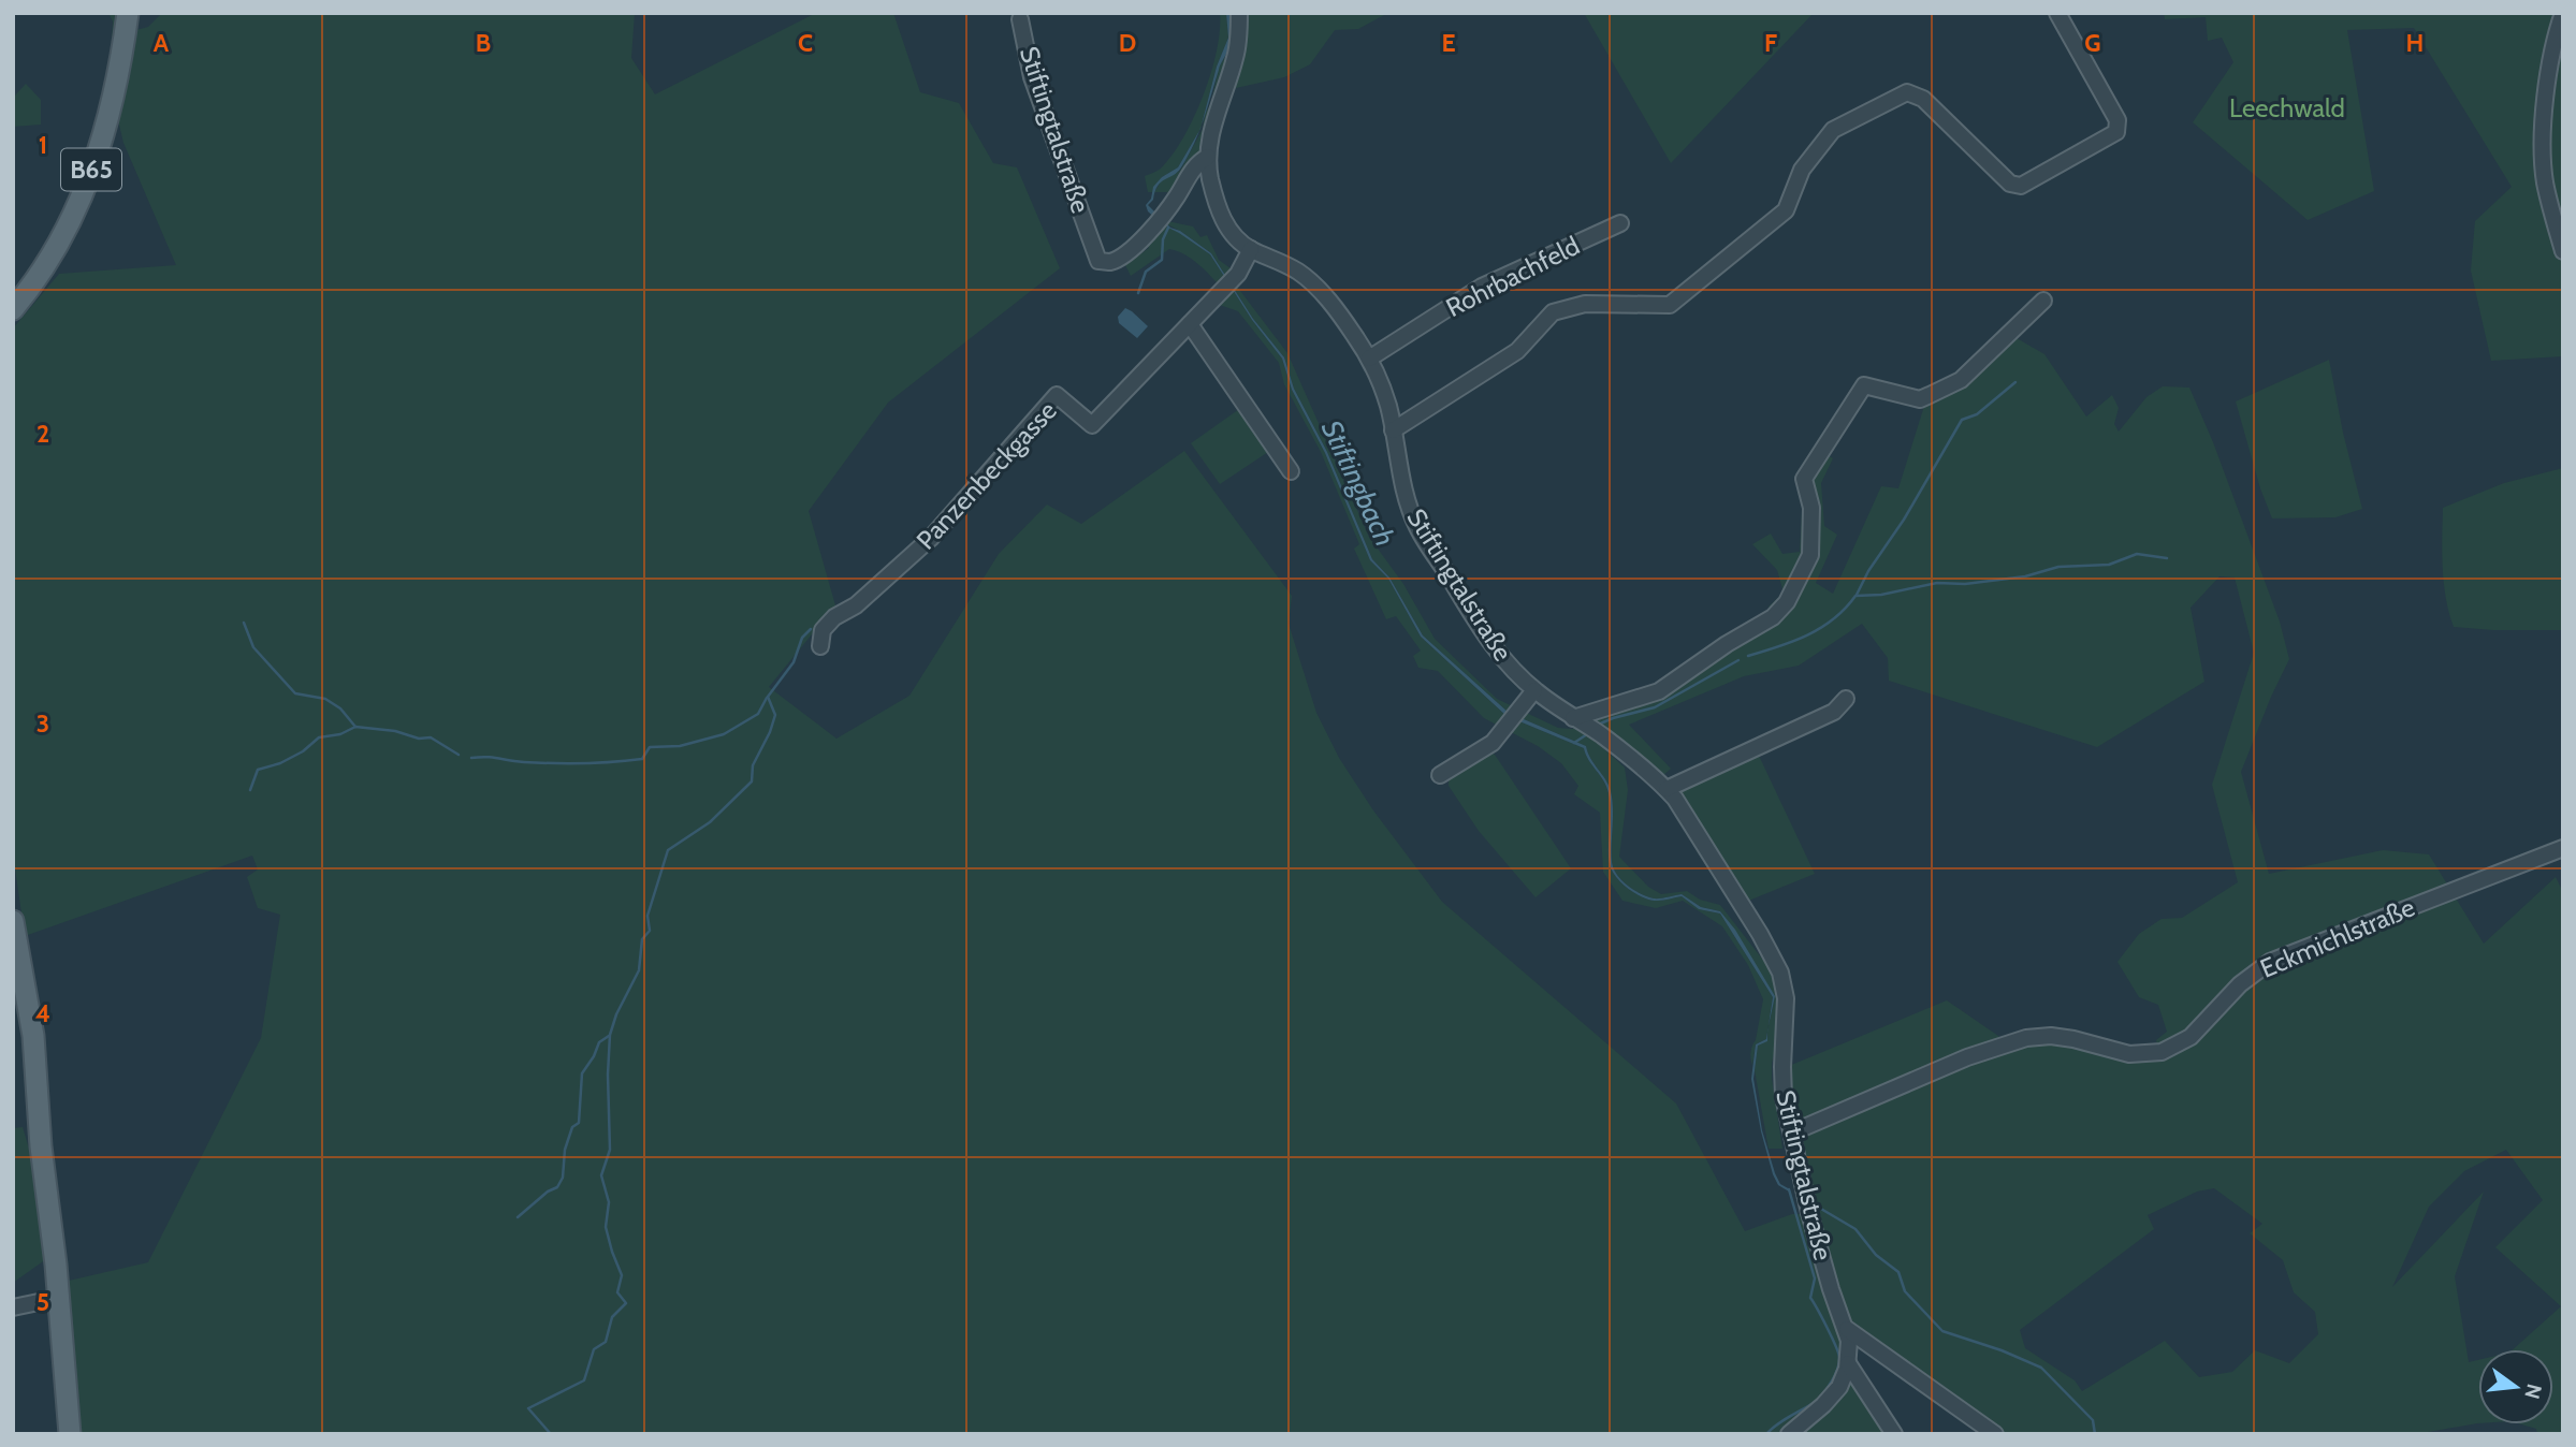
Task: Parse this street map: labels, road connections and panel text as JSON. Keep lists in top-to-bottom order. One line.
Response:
{"streets":{"main road":["B65"],"street":["Stiftingtalstraße","Rohrbachfeld","Panzenbeckgasse","Eckmichlstraße"]},"crossings":[["Stiftingtalstraße","Rohrbachfeld"],["Stiftingtalstraße","Panzenbeckgasse"],["Stiftingtalstraße","Eckmichlstraße"]],"water":["Stiftingbach"],"parks":["Leechwald"],"north":"right","grid":{"columns":["A","B","C","D","E","F","G","H"],"rows":["1","2","3","4","5"]}}
